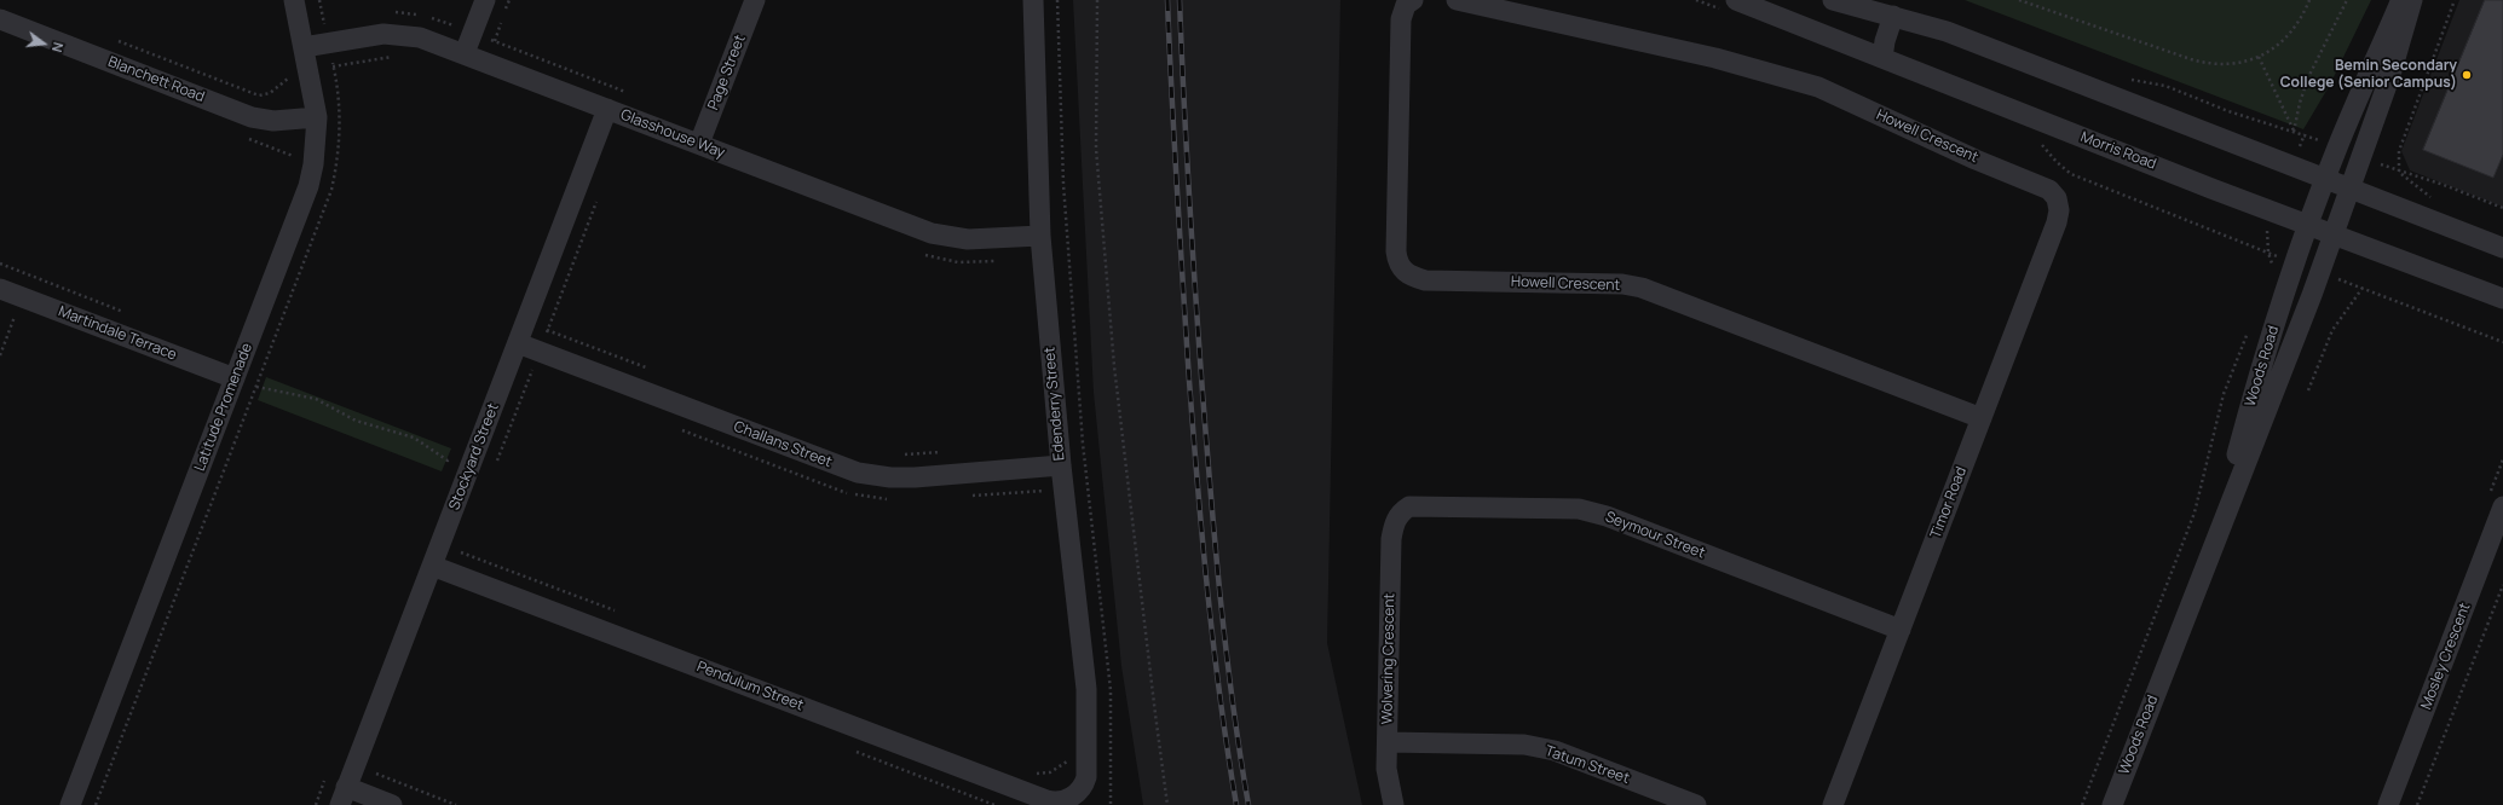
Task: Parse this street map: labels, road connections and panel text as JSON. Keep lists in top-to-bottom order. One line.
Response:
{"streets":{"street":["Page Street","Blanchett Road","Glasshouse Way","Howell Crescent","Morris Road","Martindale Terrace","Woods Road","Edenderry Street","Latitude Promenade","Challans Street","Stockyard Street","Timor Road","Seymour Street","Mosley Crescent","Wolvering Crescent","Pendulum Street","Tatum Street"]},"crossings":[["Page Street","Glasshouse Way"],["Blanchett Road","Latitude Promenade"],["Glasshouse Way","Edenderry Street"],["Glasshouse Way","Latitude Promenade"],["Glasshouse Way","Stockyard Street"],["Howell Crescent","Timor Road"],["Morris Road","Woods Road"],["Martindale Terrace","Latitude Promenade"],["Edenderry Street","Challans Street"],["Edenderry Street","Pendulum Street"],["Challans Street","Stockyard Street"],["Stockyard Street","Pendulum Street"],["Timor Road","Seymour Street"],["Seymour Street","Wolvering Crescent"],["Wolvering Crescent","Tatum Street"]],"places":["Bemin Secondary College (Senior Campus)"],"north":"right"}
